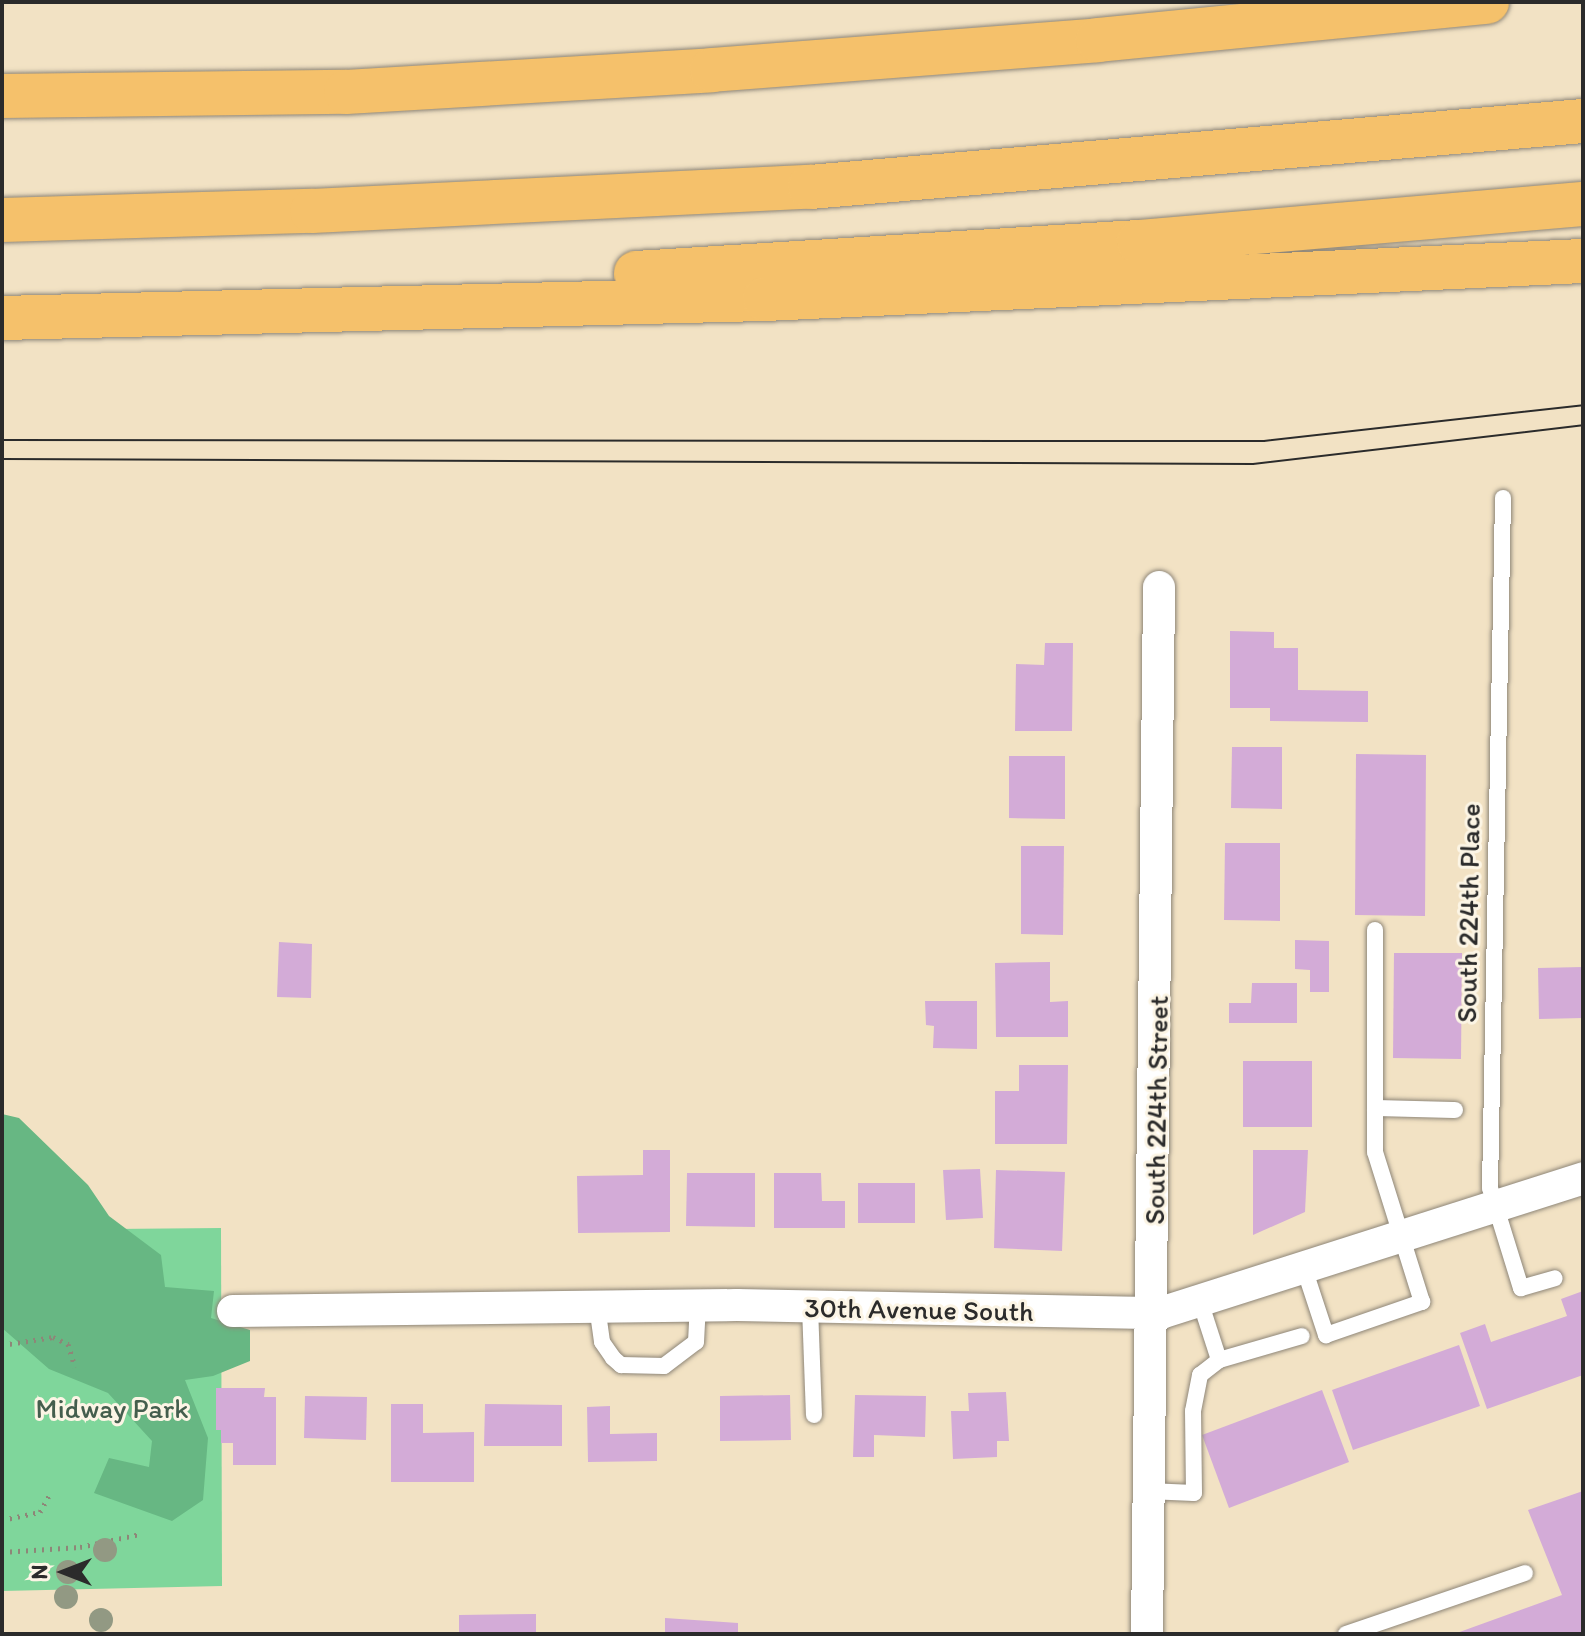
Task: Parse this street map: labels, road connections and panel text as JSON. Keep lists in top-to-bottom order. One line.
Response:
{"streets":{"street":["South 224th Street","30th Avenue South"],"lane":["South 224th Place"]},"crossings":[["South 224th Place","30th Avenue South"],["South 224th Street","30th Avenue South"]],"parks":["Midway Park"],"north":"left"}
